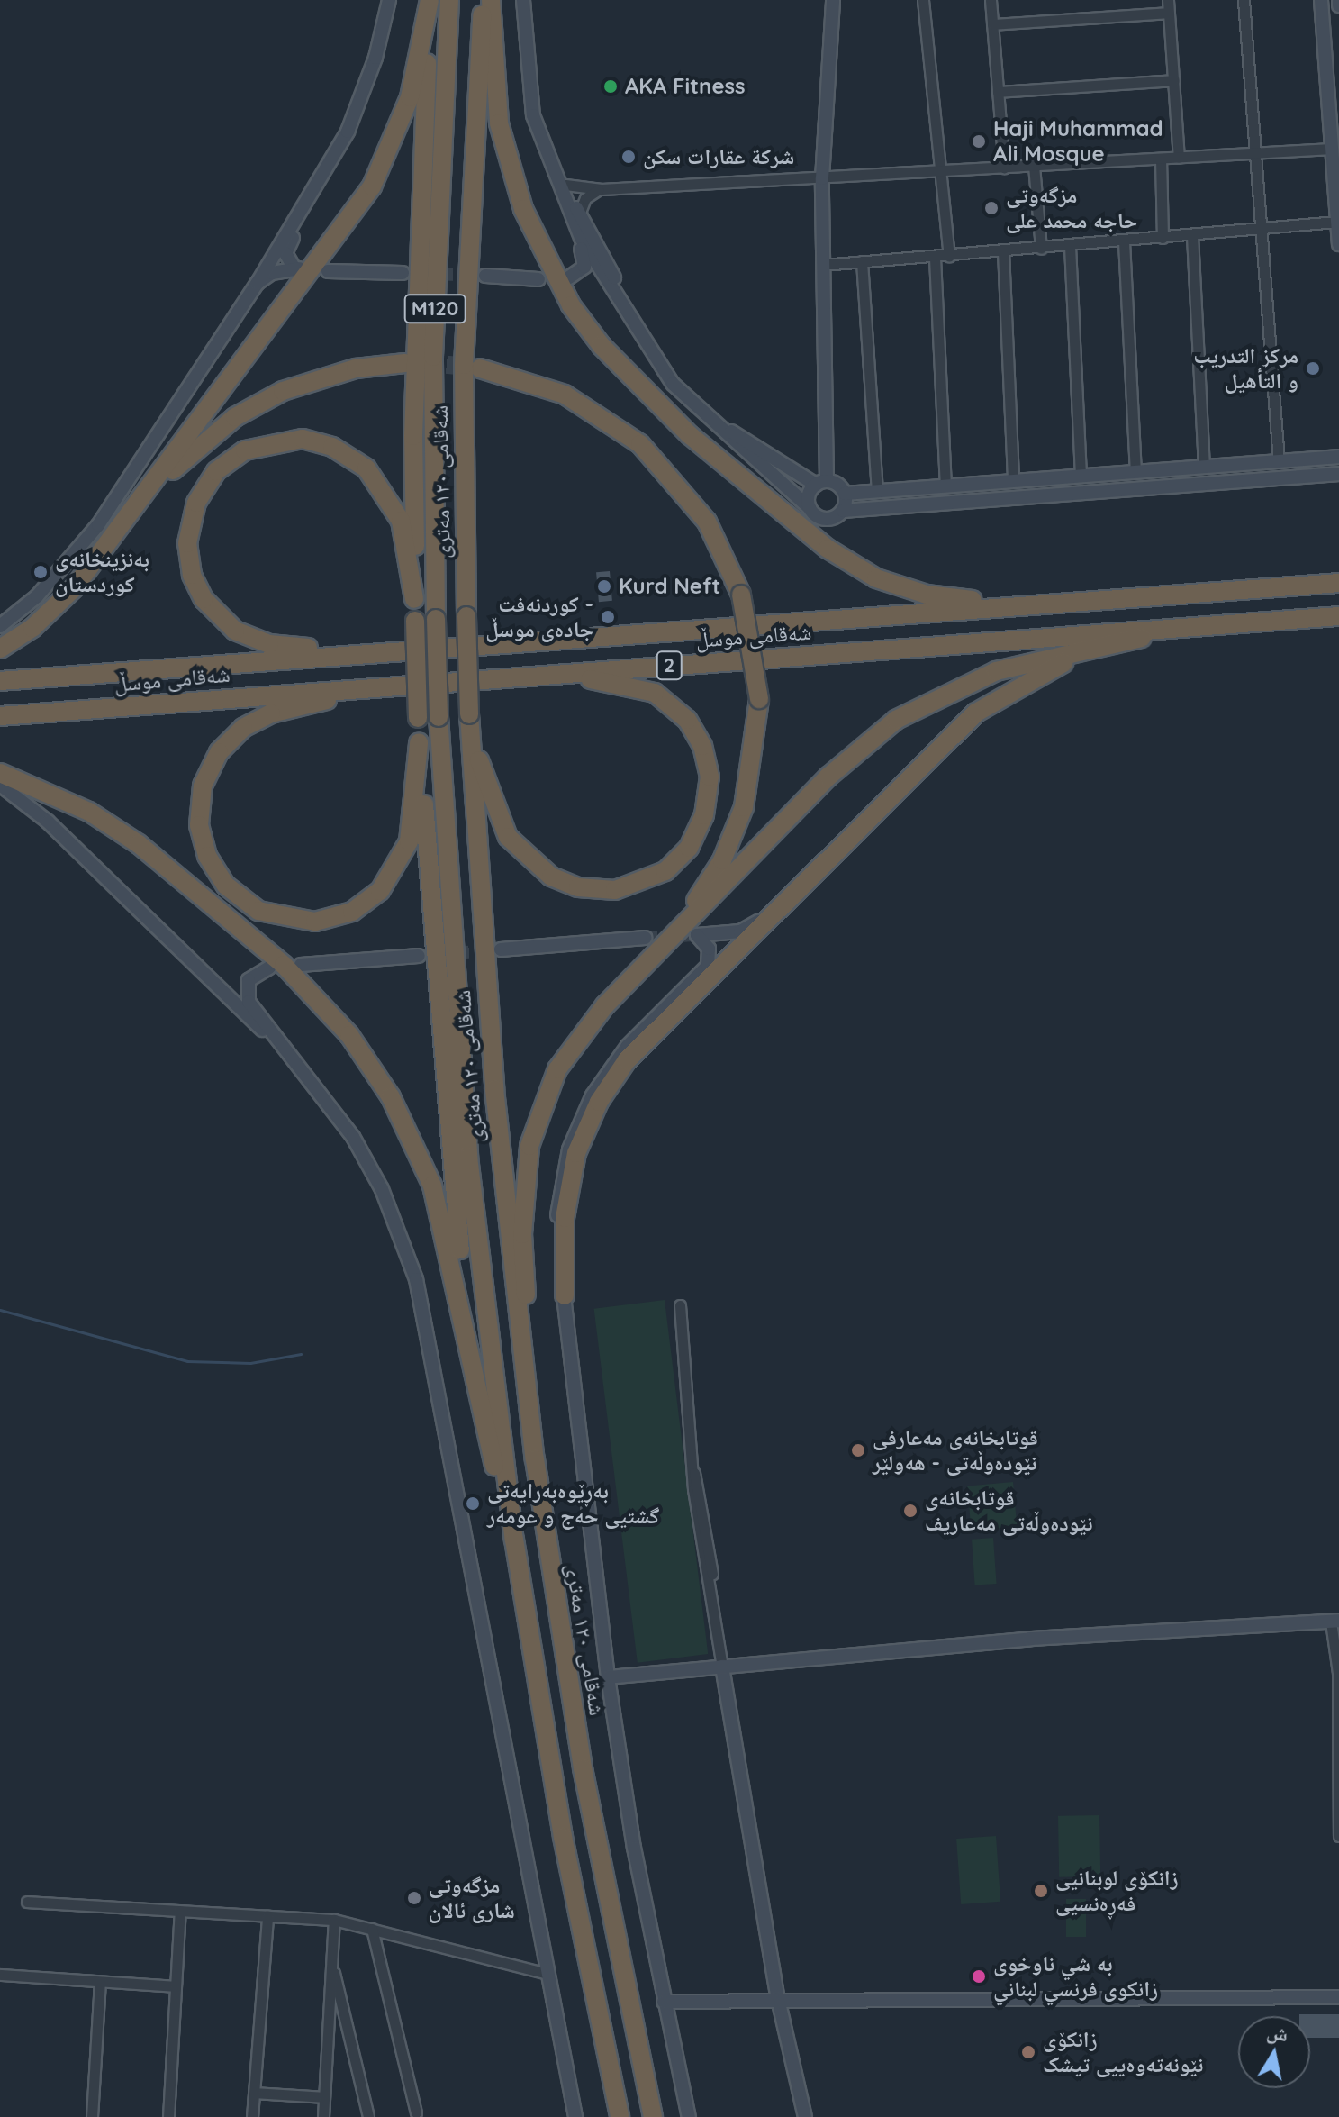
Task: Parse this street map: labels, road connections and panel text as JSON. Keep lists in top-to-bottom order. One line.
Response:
{"streets":{"highway":["M120","شەقامی ١٢٠ مەتری","شەقامی موسڵ","2"]},"places":["AKA Fitness","Haji Muhammad Ali Mosque","شركة عقارات سكن","مزگه‌وتی حاجه‌ محمد علی","مركز التدريب و التأهيل","بەنزینخانەی کوردستان","Kurd Neft","کوردنەفت - جادەی موسڵ","قوتابخانەی مەعارفی نێودەوڵەتی - هەولێر","بەڕێوەبەرایەتی گشتیی حەج و عومەر","قوتابخانەی نێودەوڵەتی مەعاریف","زانکۆی لوبنانیی فەڕەنسیی","مزگەوتی شاری ئالان","به شي ناوخوى زانكوى فرنسي لبناني","زانکۆی نێونەتەوەییی تیشک"],"north":"top"}
